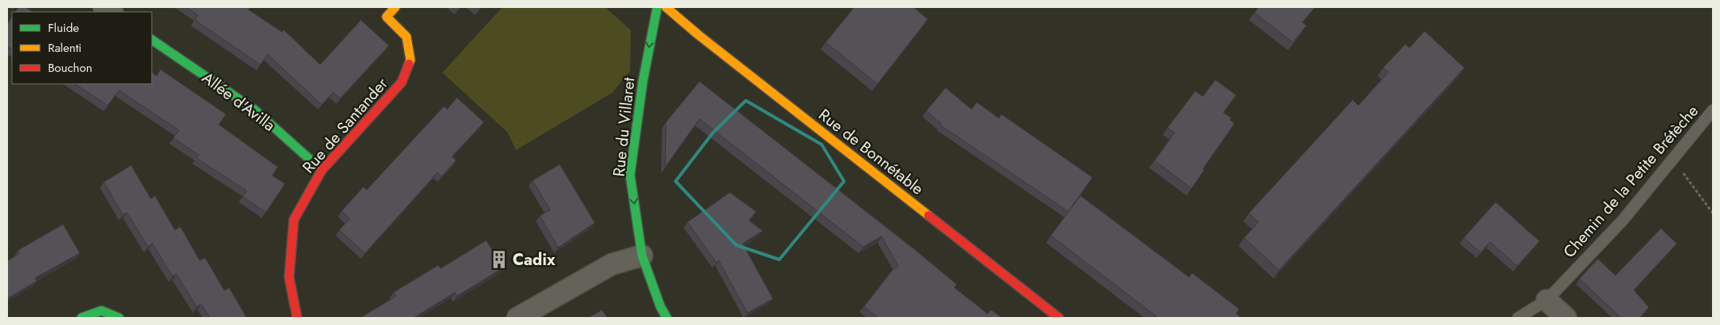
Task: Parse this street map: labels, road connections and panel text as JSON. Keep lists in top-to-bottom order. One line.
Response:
{"streets":{"street":["Allée d'Avilla","Rue de Santander","Rue du Villaret","Rue de Bonnétable"],"lane":["Chemin de la Petite Brétèche"]},"crossings":[["Allée d'Avilla","Rue de Santander"]],"one_way":["Rue du Villaret"],"places":{"building":["Cadix"]},"legend":["Fluide","Ralenti","Bouchon"]}
